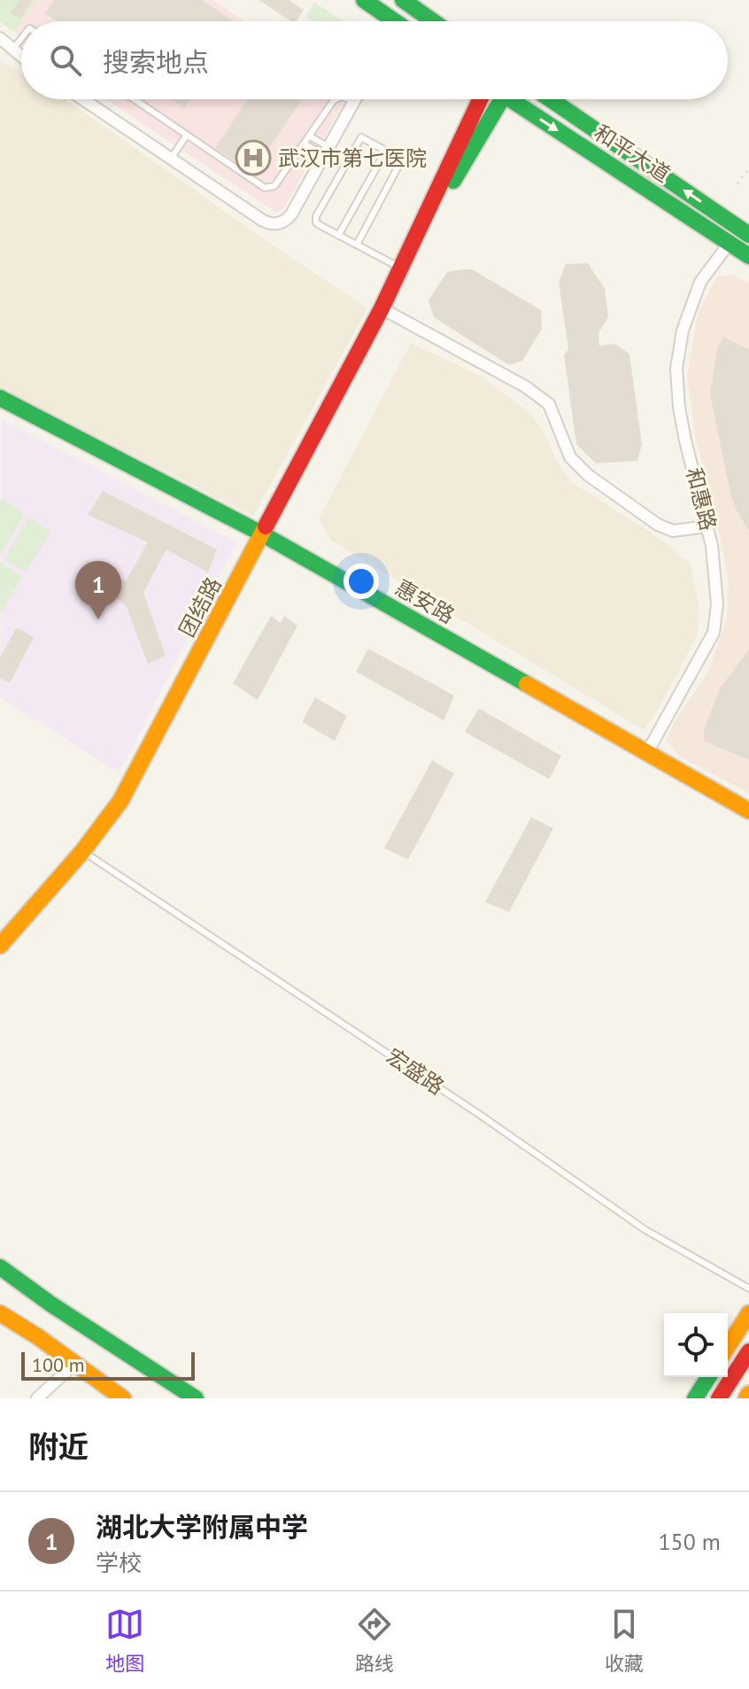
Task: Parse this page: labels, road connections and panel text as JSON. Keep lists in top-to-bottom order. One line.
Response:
{"streets":{"main road":["和平大道","惠安路","团结路"],"street":["和惠路"],"lane":["宏盛路"]},"crossings":[["和平大道","和惠路"],["和惠路","惠安路"],["惠安路","团结路"],["团结路","宏盛路"]],"places":{"hospital":["武汉市第七医院"]},"scale_bar":"100 m","page":{"search":"搜索地点","pins":"1","scale":"100 m","heading":"附近","list":[{"mark":"1","name":"湖北大学附属中学","note":"学校","value":"150 m"}],"nav":["地图","路线","收藏"]}}
